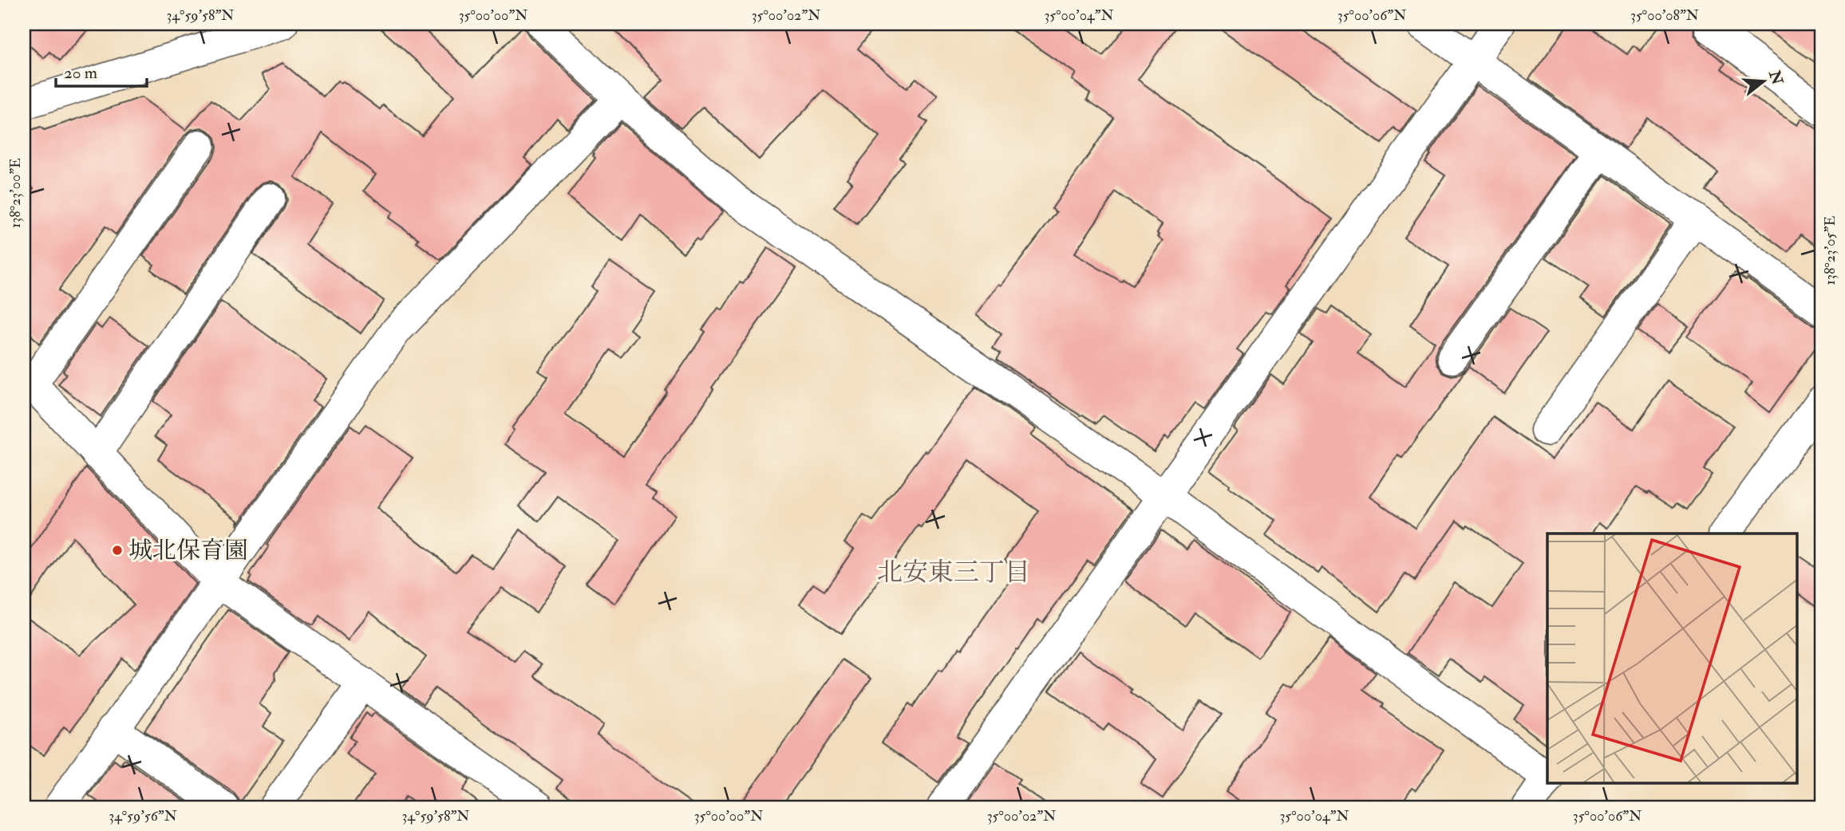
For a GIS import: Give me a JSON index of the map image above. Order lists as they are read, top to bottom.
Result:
{
  "districts": ["北安東三丁目"],
  "places": ["城北保育園"],
  "scale_bar": "20 m",
  "north": "right",
  "coordinates": [
    "34°59'58\"N",
    "35°00'00\"N",
    "35°00'02\"N",
    "35°00'04\"N",
    "35°00'06\"N",
    "35°00'08\"N",
    "138°23'00\"E",
    "138°23'05\"E",
    "34°59'56\"N"
  ]
}
